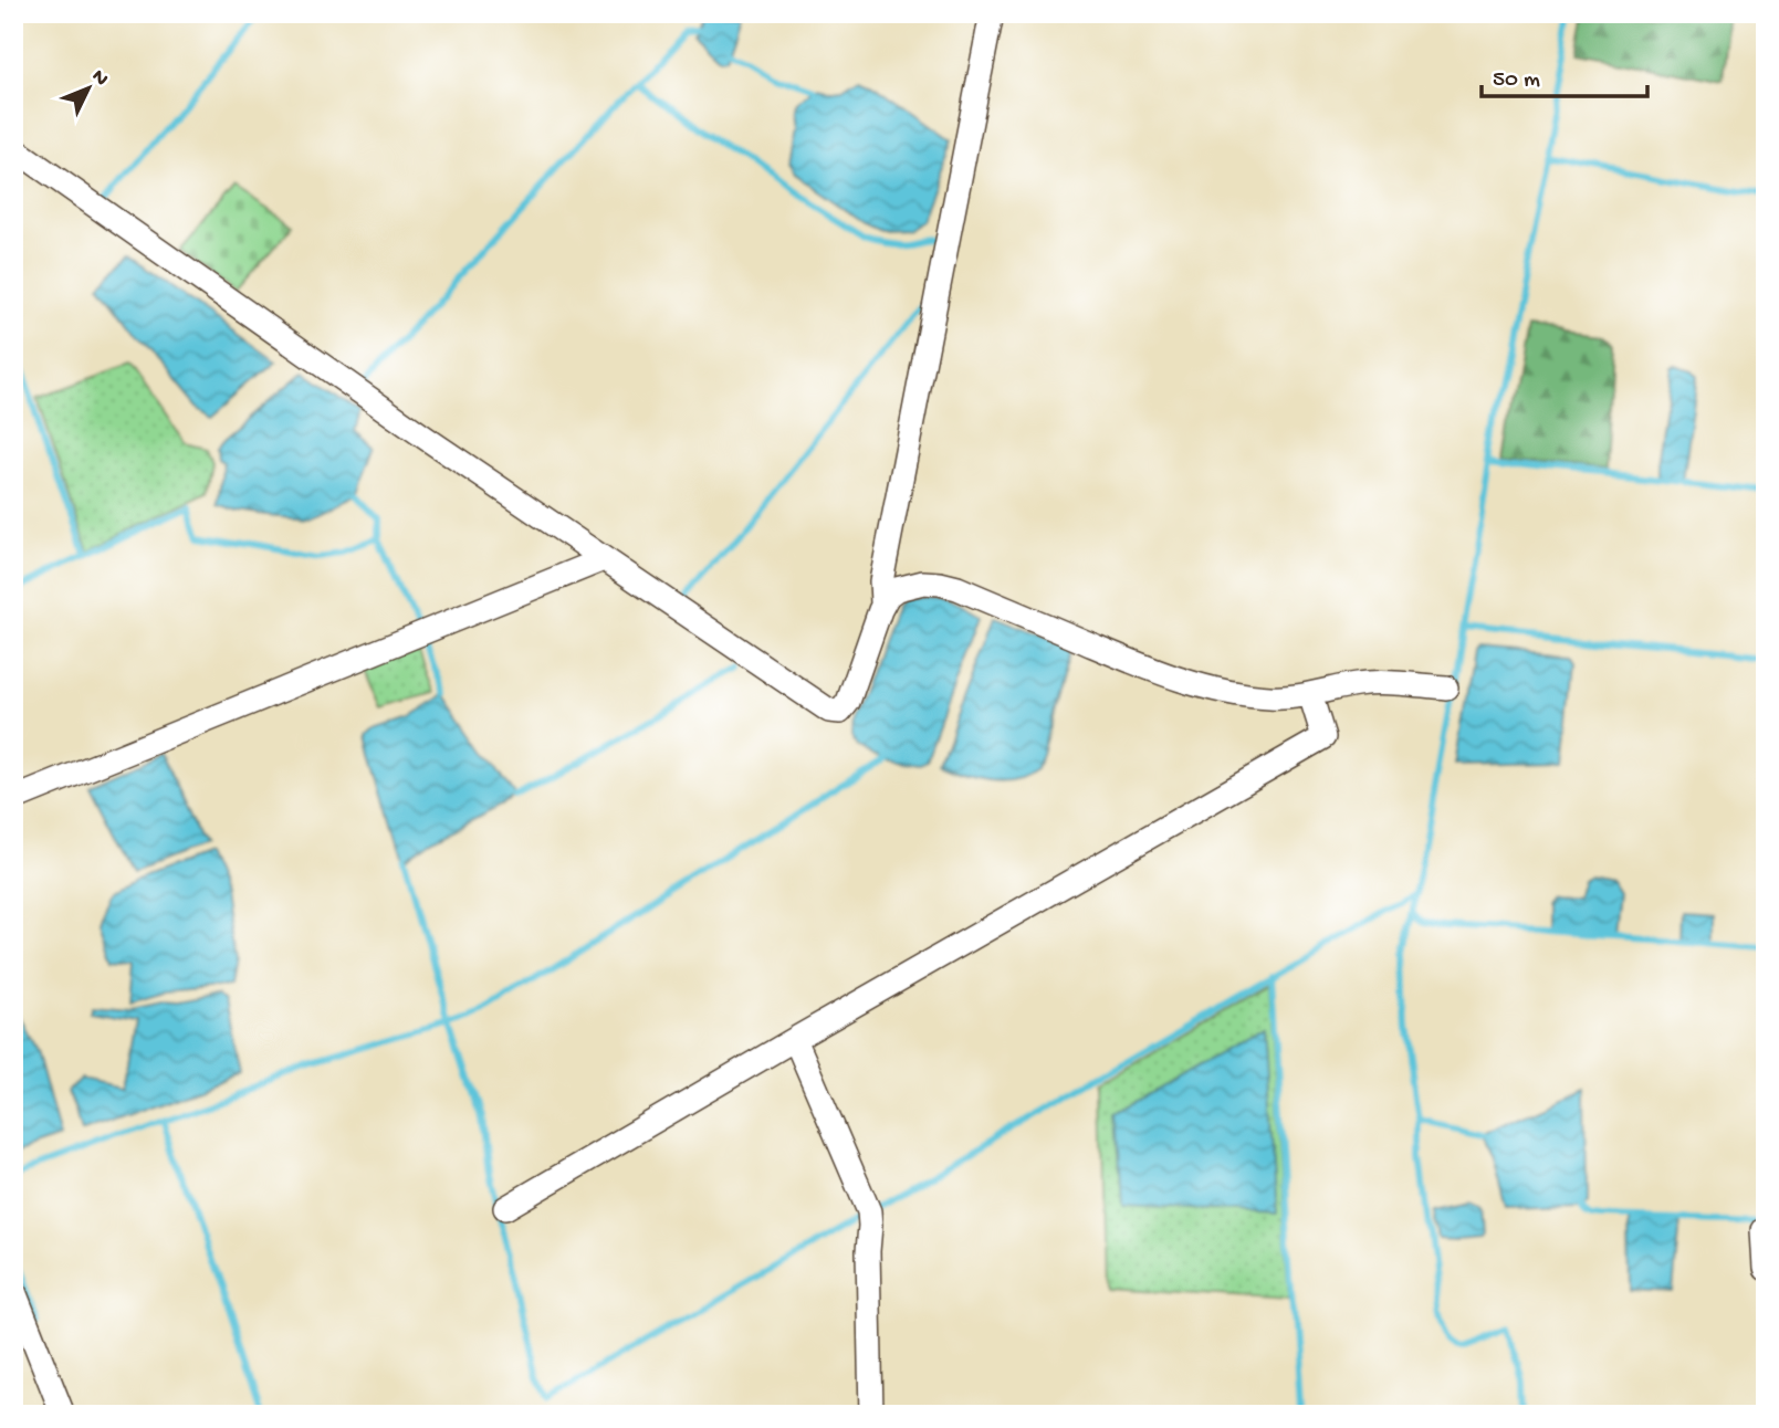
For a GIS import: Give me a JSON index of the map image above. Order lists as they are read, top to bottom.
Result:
{
  "scale_bar": "50 m",
  "north": "top right"
}
